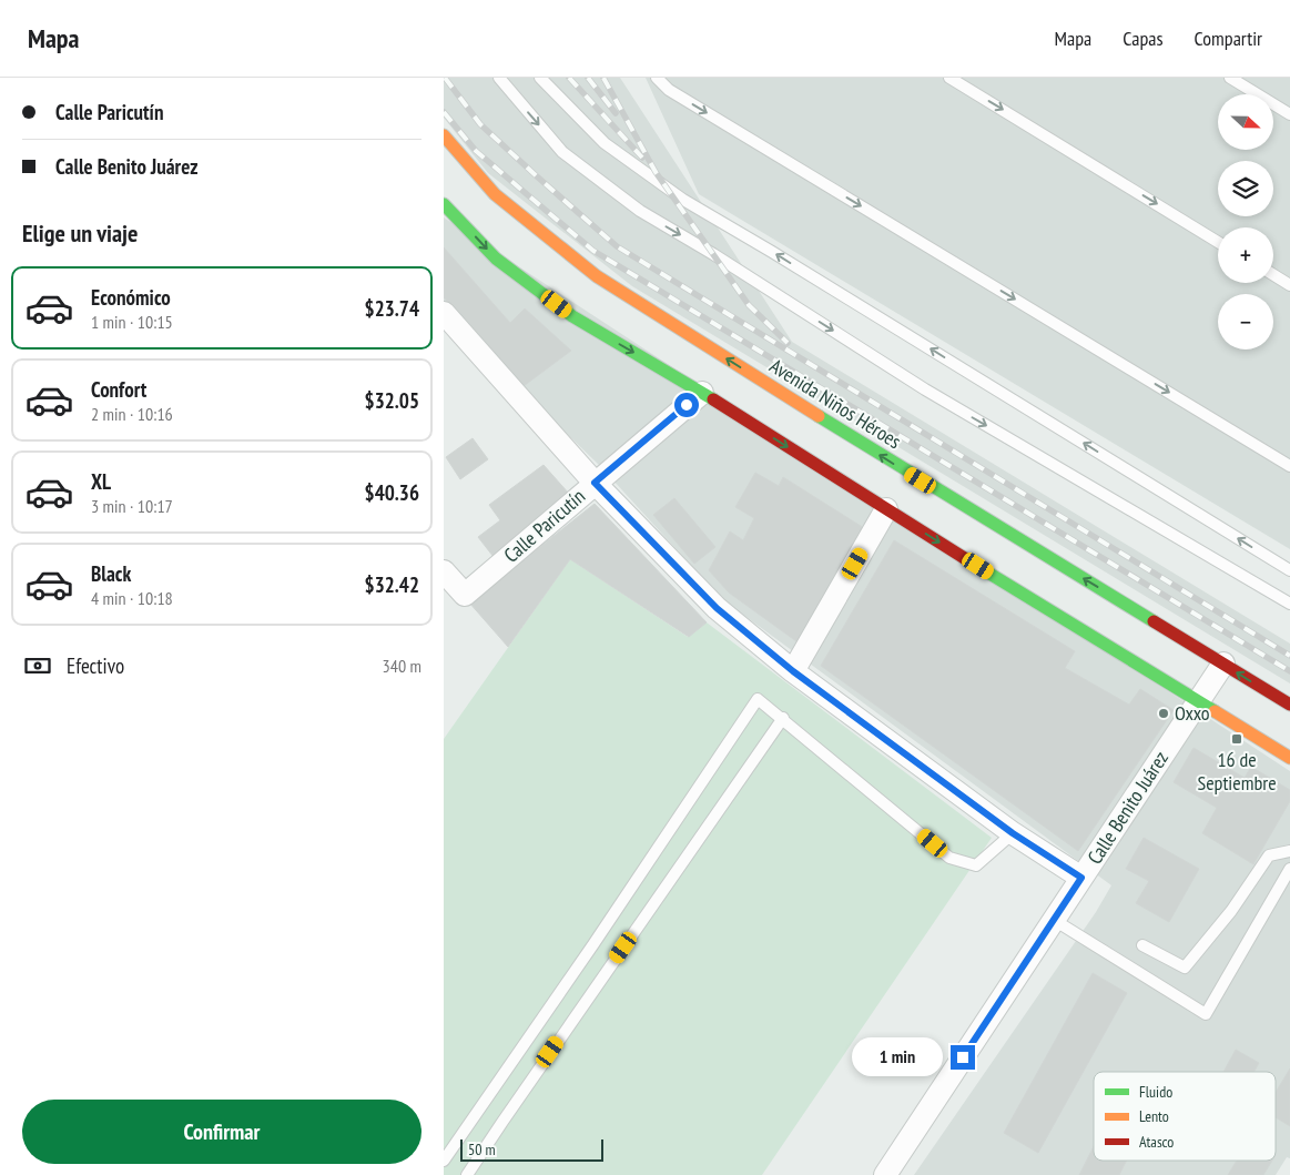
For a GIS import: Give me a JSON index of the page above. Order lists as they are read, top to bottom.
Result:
{
  "streets": {
    "main road": ["Avenida Niños Héroes"],
    "street": ["Calle Paricutín", "Calle Benito Juárez"]
  },
  "crossings": [
    ["Avenida Niños Héroes", "Calle Benito Juárez"]
  ],
  "places": {
    "other": ["Oxxo"],
    "transit": ["16 de Septiembre"]
  },
  "legend": ["Fluido", "Lento", "Atasco"],
  "scale_bar": "50 m",
  "north": "right",
  "page": {
    "header": "Mapa",
    "nav": ["Mapa", "Capas", "Compartir"],
    "banner": ["Calle Paricutín", "Calle Benito Juárez"],
    "map_buttons": ["+", "−"],
    "heading": "Elige un viaje",
    "list": [
      {
        "name": "Económico",
        "note": "1 min · 10:15",
        "value": "$23.74"
      },
      {
        "name": "Confort",
        "note": "2 min · 10:16",
        "value": "$32.05"
      },
      {
        "name": "XL",
        "note": "3 min · 10:17",
        "value": "$40.36"
      },
      {
        "name": "Black",
        "note": "4 min · 10:18",
        "value": "$32.42"
      }
    ],
    "pay": ["Efectivo", "340 m"],
    "bubble": "1 min",
    "buttons": "Confirmar",
    "scale": "50 m"
  }
}
